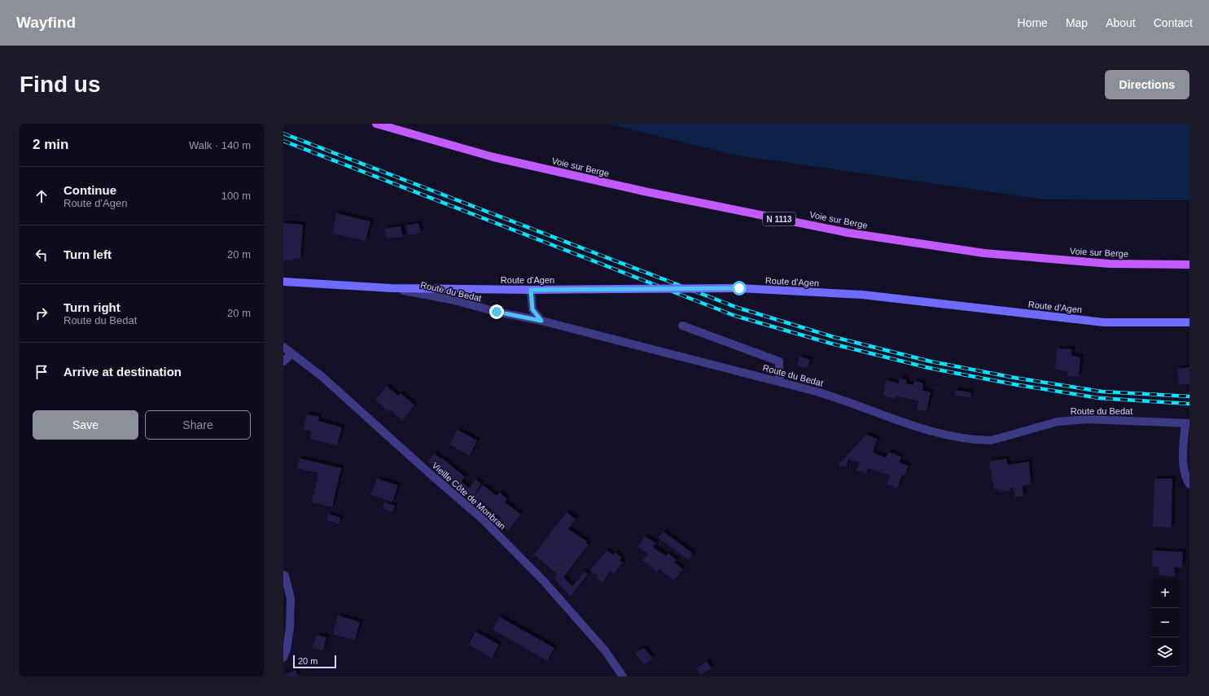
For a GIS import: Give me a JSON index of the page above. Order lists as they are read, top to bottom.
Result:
{
  "streets": {
    "main road": ["Voie sur Berge", "N 1113", "Route d'Agen"],
    "street": ["Route du Bedat", "Vieille Côte de Monbran"]
  },
  "crossings": [
    ["Route d'Agen", "Route du Bedat"]
  ],
  "scale_bar": "20 m",
  "page": {
    "header": "Wayfind",
    "nav": [
      "Home",
      "Map",
      "About",
      "Contact"
    ],
    "buttons": [
      "Directions",
      ["Save", "Share"]
    ],
    "title": "Find us",
    "heading": ["2 min", "Walk · 140 m"],
    "list": [
      ["Continue", "Route d'Agen", "100 m"],
      ["Turn left", "20 m"],
      ["Turn right", "Route du Bedat", "20 m"],
      "Arrive at destination"
    ],
    "map_buttons": ["+", "−"],
    "scale": "20 m"
  }
}
